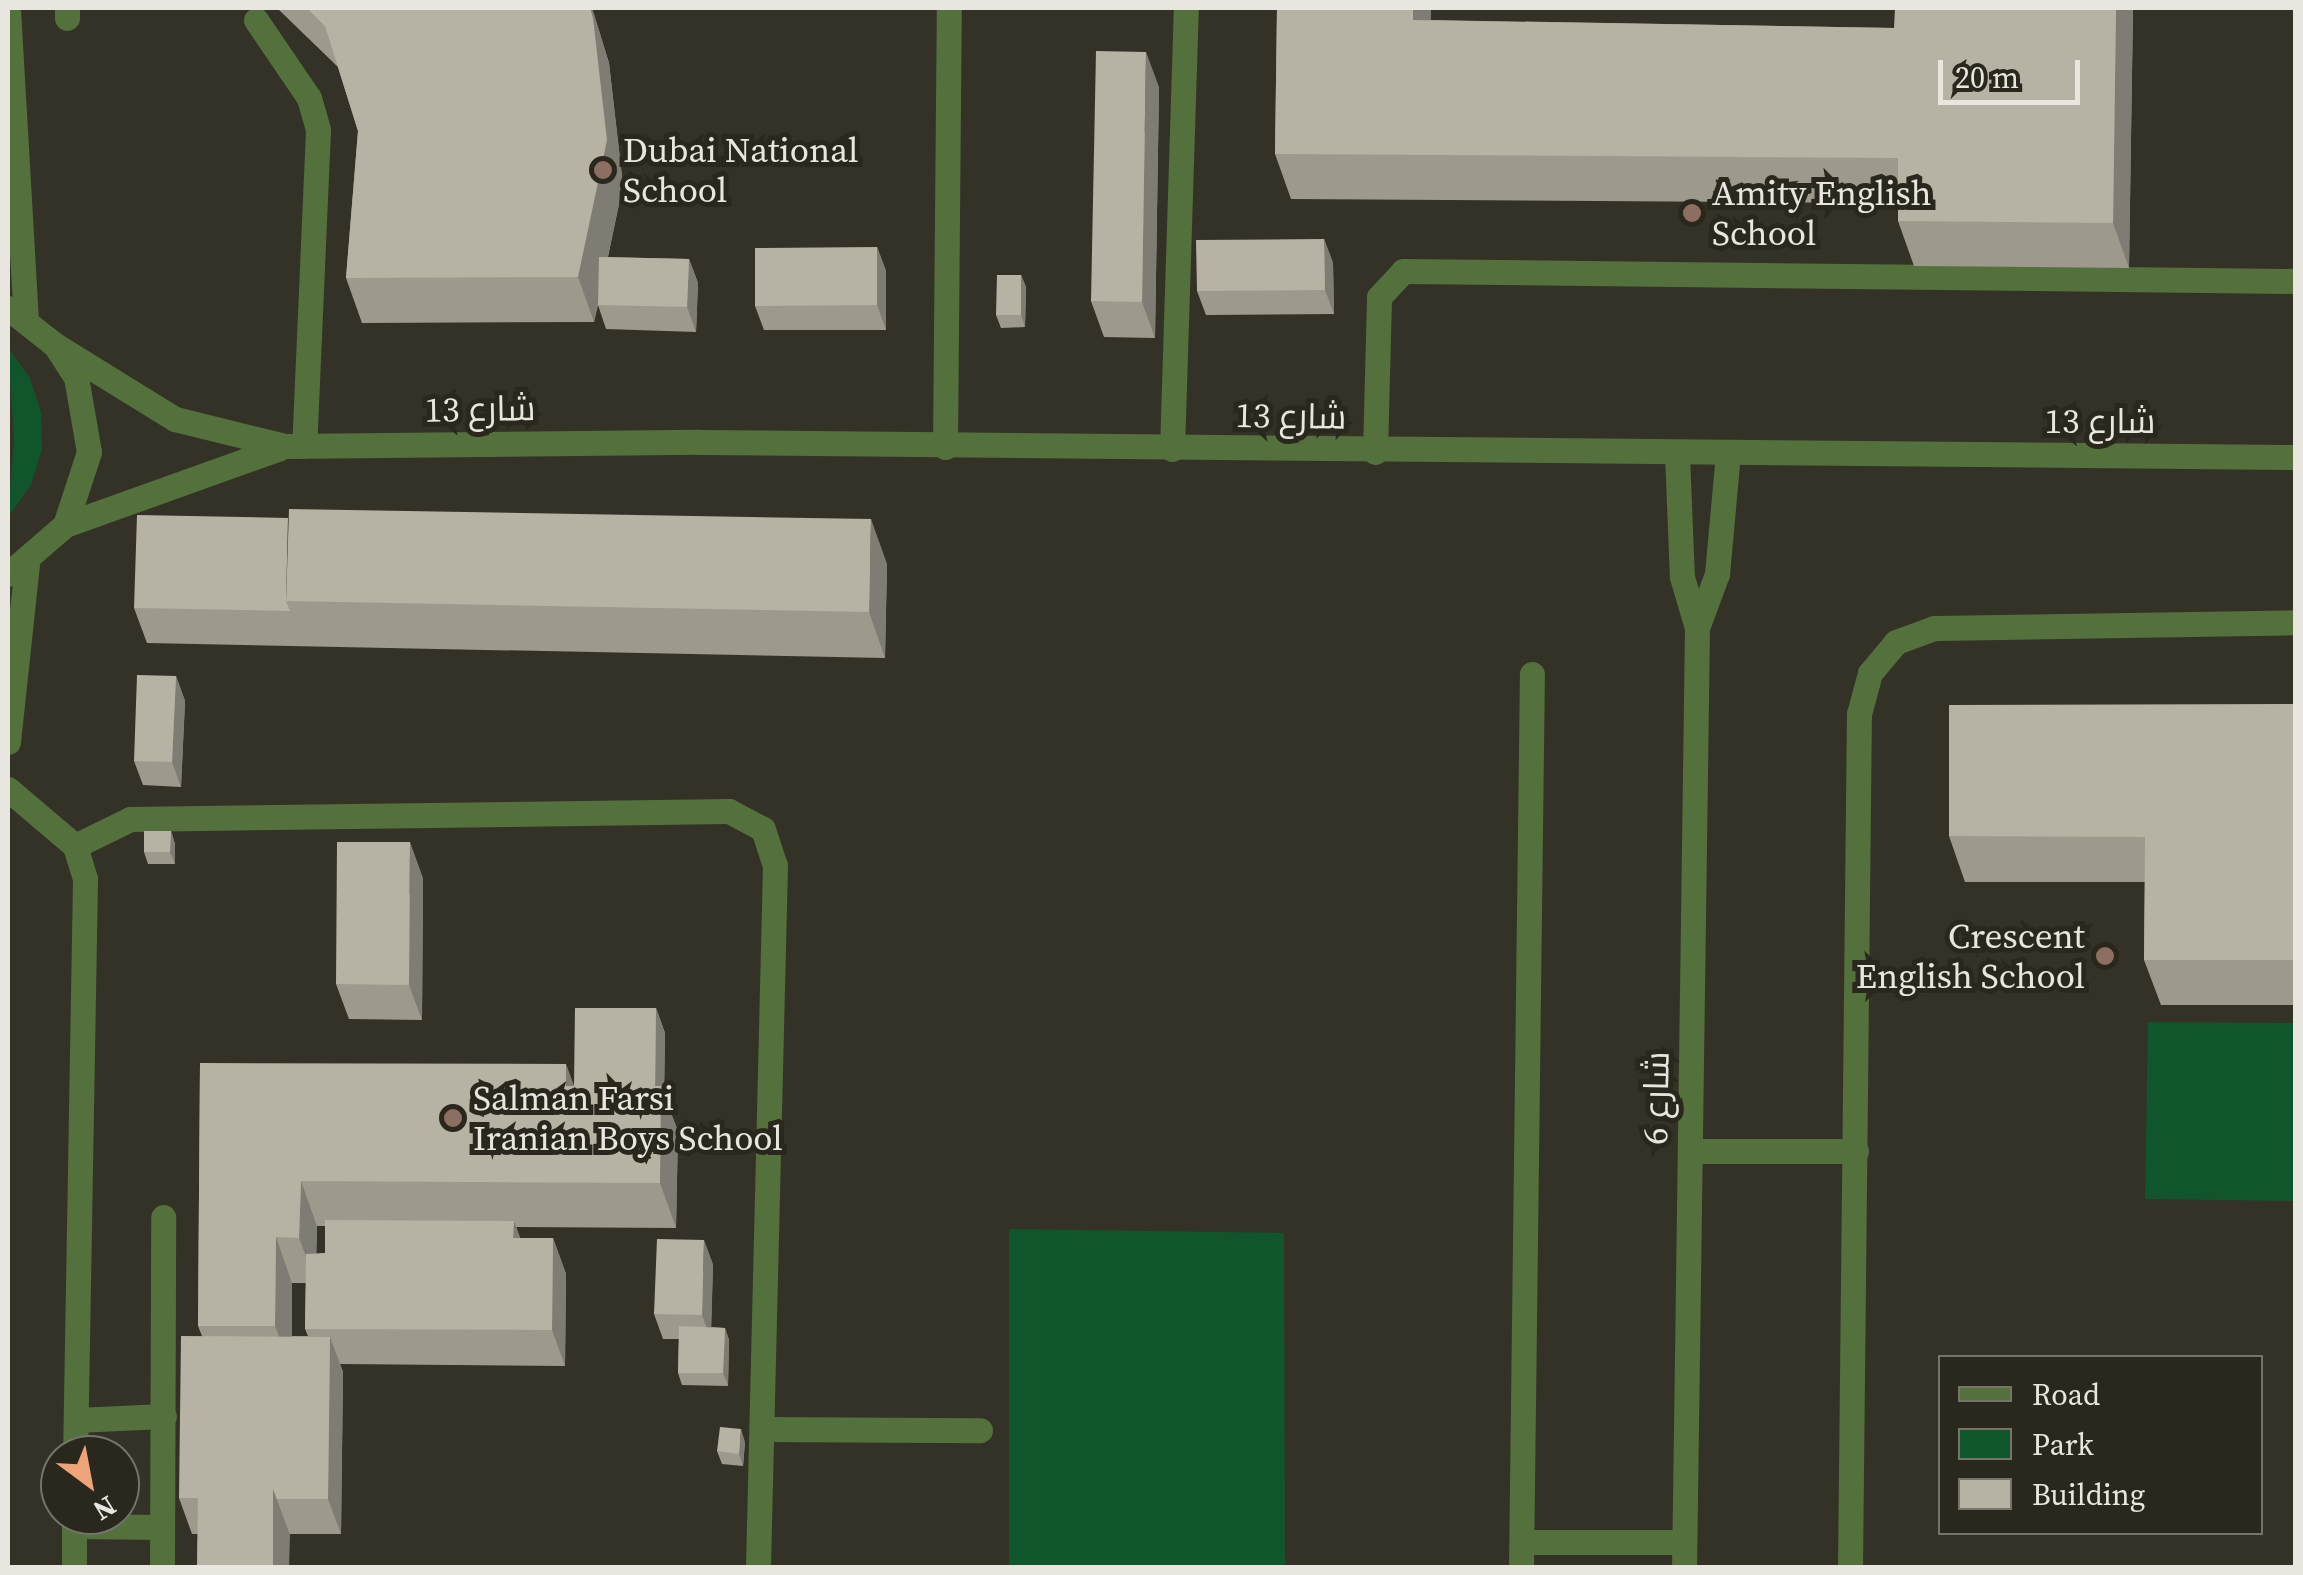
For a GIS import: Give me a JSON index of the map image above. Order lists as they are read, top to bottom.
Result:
{
  "streets": {
    "street": ["شارع 13", "شارع 6"]
  },
  "crossings": [
    ["شارع 13", "شارع 6"]
  ],
  "places": [
    "Dubai National School",
    "Amity English School",
    "Crescent English School",
    "Salman Farsi Iranian Boys School"
  ],
  "legend": ["Road", "Park", "Building"],
  "scale_bar": "20 m",
  "north": "bottom right"
}
